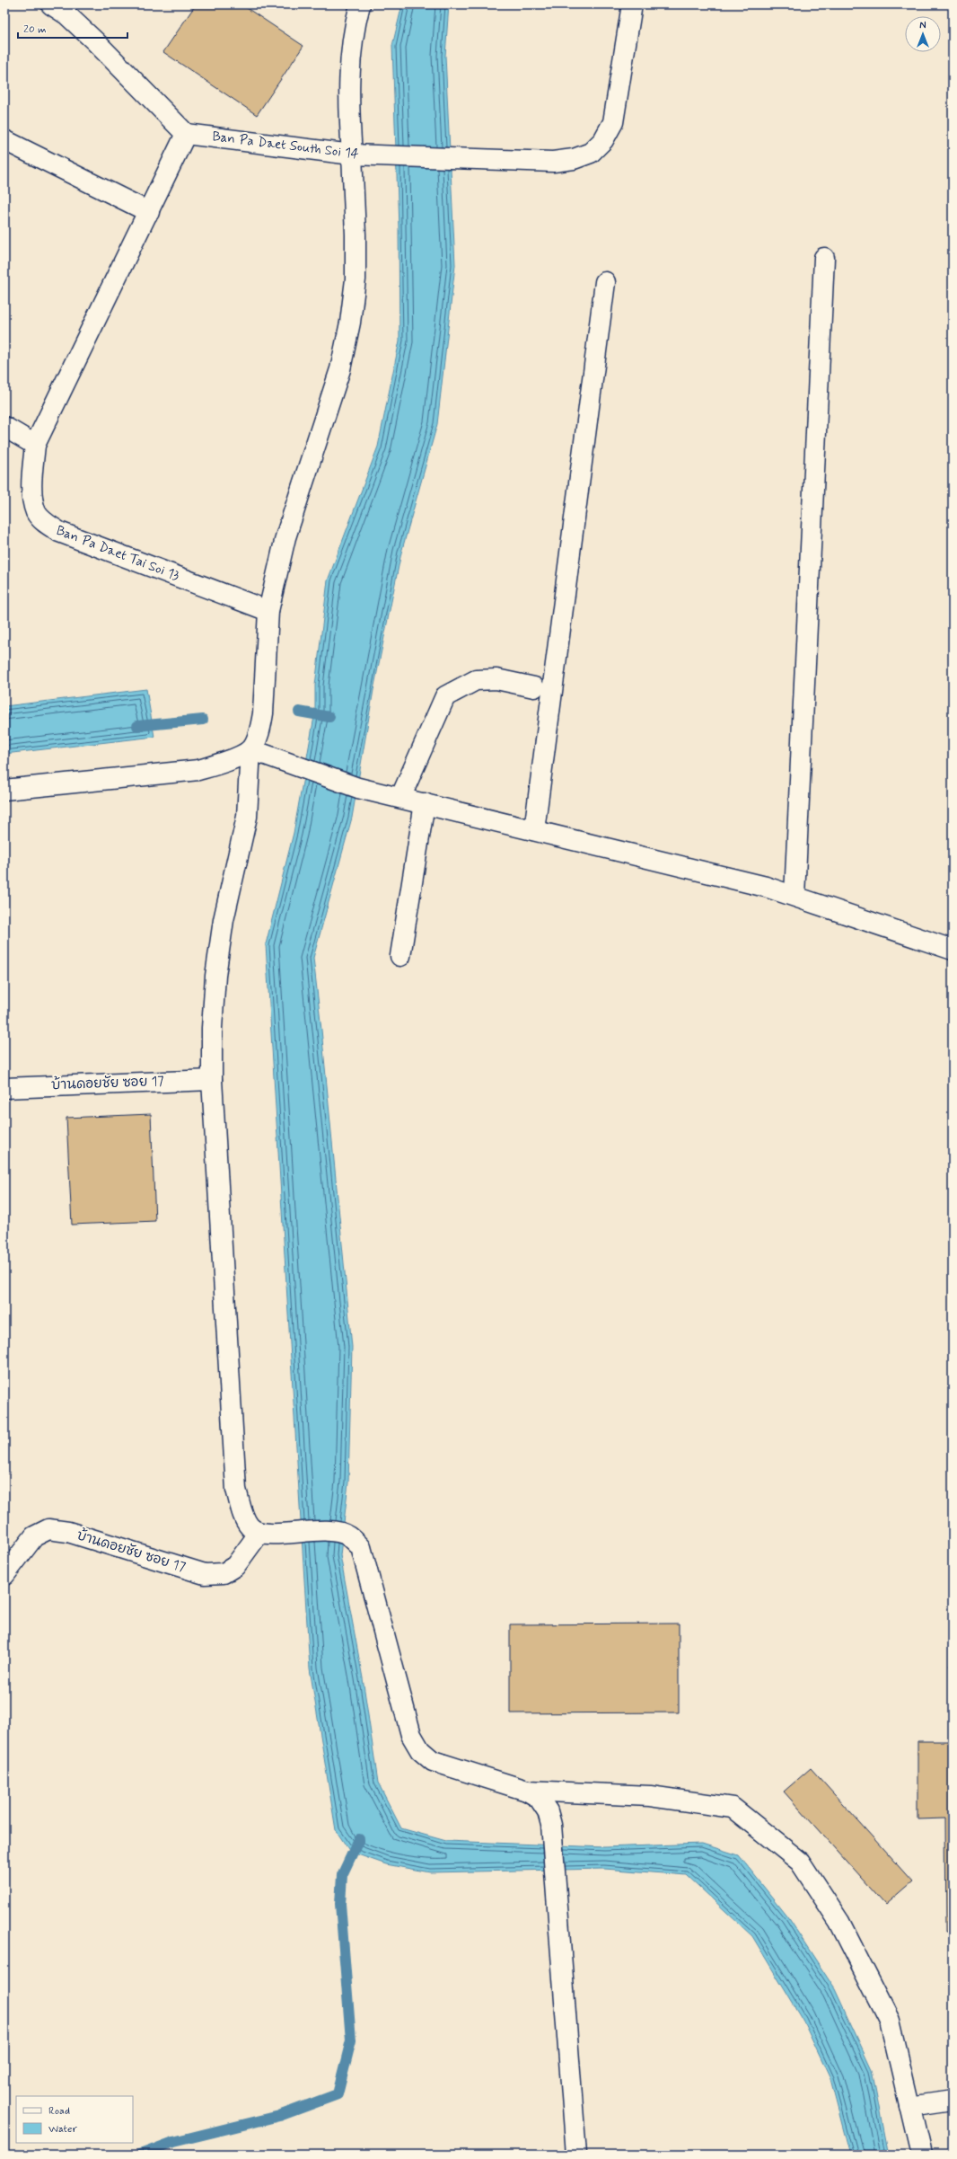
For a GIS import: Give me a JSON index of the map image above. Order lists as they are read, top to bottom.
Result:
{
  "streets": {
    "street": ["Ban Pa Daet South Soi 14", "Ban Pa Daet Tai Soi 13", "บ้านดอยชัย ซอย 17"]
  },
  "legend": ["Road", "Water"],
  "scale_bar": "20 m",
  "north": "top"
}
